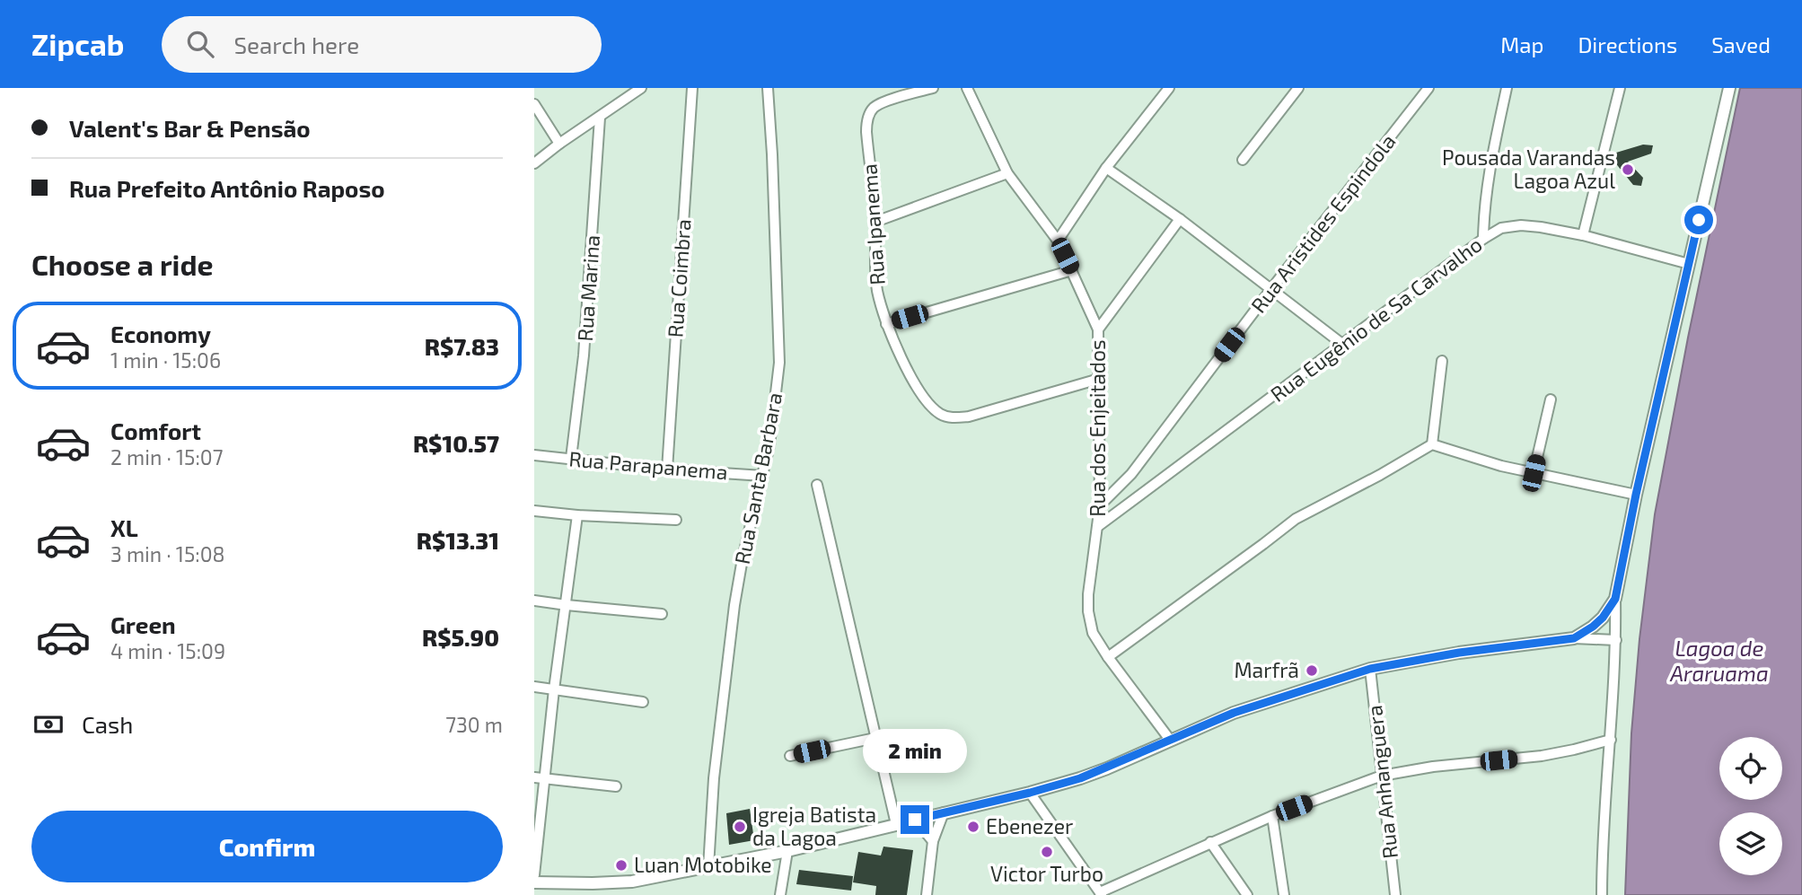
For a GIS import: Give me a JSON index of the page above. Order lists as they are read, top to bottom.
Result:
{
  "streets": {
    "street": [
      "Rua Aristides Espindola",
      "Rua Ipanema",
      "Rua Coimbra",
      "Rua Marina",
      "Rua Eugênio de Sa Carvalho",
      "Rua dos Enjeitados",
      "Rua Parapanema",
      "Rua Santa Barbara",
      "Rua Anhanguera"
    ]
  },
  "crossings": [
    ["Rua Aristides Espindola", "Rua dos Enjeitados"],
    ["Rua Ipanema", "Rua dos Enjeitados"],
    ["Rua Coimbra", "Rua Parapanema"],
    ["Rua Marina", "Rua Parapanema"],
    ["Rua Eugênio de Sa Carvalho", "Rua dos Enjeitados"],
    ["Rua Parapanema", "Rua Santa Barbara"]
  ],
  "water": ["Lagoa de Araruama"],
  "places": [
    "Pousada Varandas Lagoa Azul",
    "Marfrã",
    "Igreja Batista da Lagoa",
    "Ebenezer",
    "Victor Turbo",
    "Luan Motobike"
  ],
  "page": {
    "header": "Zipcab",
    "search": "Search here",
    "nav": ["Map", "Directions", "Saved"],
    "banner": ["Valent's Bar & Pensão", "Rua Prefeito Antônio Raposo"],
    "heading": "Choose a ride",
    "list": [
      {
        "name": "Economy",
        "note": "1 min · 15:06",
        "value": "R$7.83"
      },
      {
        "name": "Comfort",
        "note": "2 min · 15:07",
        "value": "R$10.57"
      },
      {
        "name": "XL",
        "note": "3 min · 15:08",
        "value": "R$13.31"
      },
      {
        "name": "Green",
        "note": "4 min · 15:09",
        "value": "R$5.90"
      }
    ],
    "pay": ["Cash", "730 m"],
    "bubble": "2 min",
    "buttons": "Confirm"
  }
}
